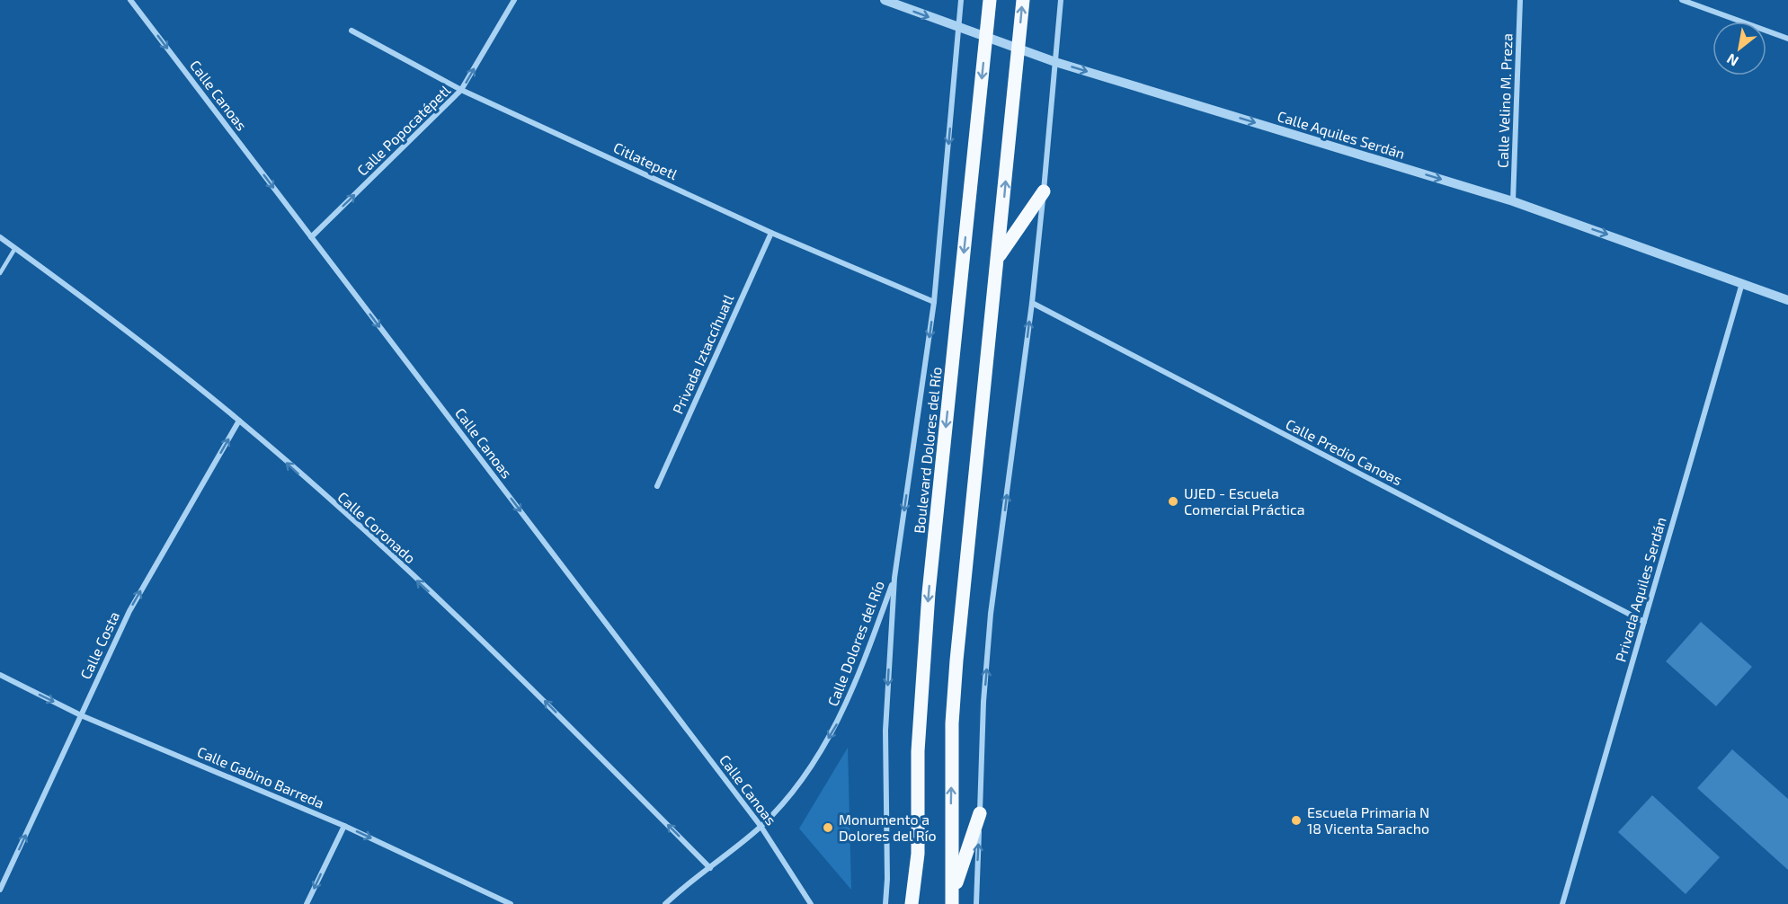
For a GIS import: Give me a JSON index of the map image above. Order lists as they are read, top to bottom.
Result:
{
  "streets": {
    "main road": ["Boulevard Dolores del Río"],
    "street": [
      "Calle Canoas",
      "Calle Velino M. Preza",
      "Calle Popocatépetl",
      "Calle Aquiles Serdán",
      "Citlatepetl",
      "Privada Iztaccíhuatl",
      "Calle Predio Canoas",
      "Calle Coronado",
      "Privada Aquiles Serdán",
      "Calle Dolores del Río",
      "Calle Costa",
      "Calle Gabino Barreda"
    ]
  },
  "crossings": [
    ["Calle Canoas", "Calle Popocatépetl"],
    ["Calle Canoas", "Calle Dolores del Río"],
    ["Calle Velino M. Preza", "Calle Aquiles Serdán"],
    ["Calle Popocatépetl", "Citlatepetl"],
    ["Calle Aquiles Serdán", "Boulevard Dolores del Río"],
    ["Calle Aquiles Serdán", "Privada Aquiles Serdán"],
    ["Citlatepetl", "Privada Iztaccíhuatl"],
    ["Calle Predio Canoas", "Privada Aquiles Serdán"],
    ["Calle Coronado", "Calle Dolores del Río"],
    ["Calle Coronado", "Calle Costa"],
    ["Calle Costa", "Calle Gabino Barreda"]
  ],
  "one_way": [
    "Calle Canoas",
    "Calle Popocatépetl",
    "Calle Aquiles Serdán",
    "Calle Coronado",
    "Calle Dolores del Río",
    "Calle Costa",
    "Calle Gabino Barreda"
  ],
  "places": ["UJED - Escuela Comercial Práctica", "Escuela Primaria N 18 Vicenta Saracho", "Monumento a Dolores del Río"],
  "north": "bottom left"
}
